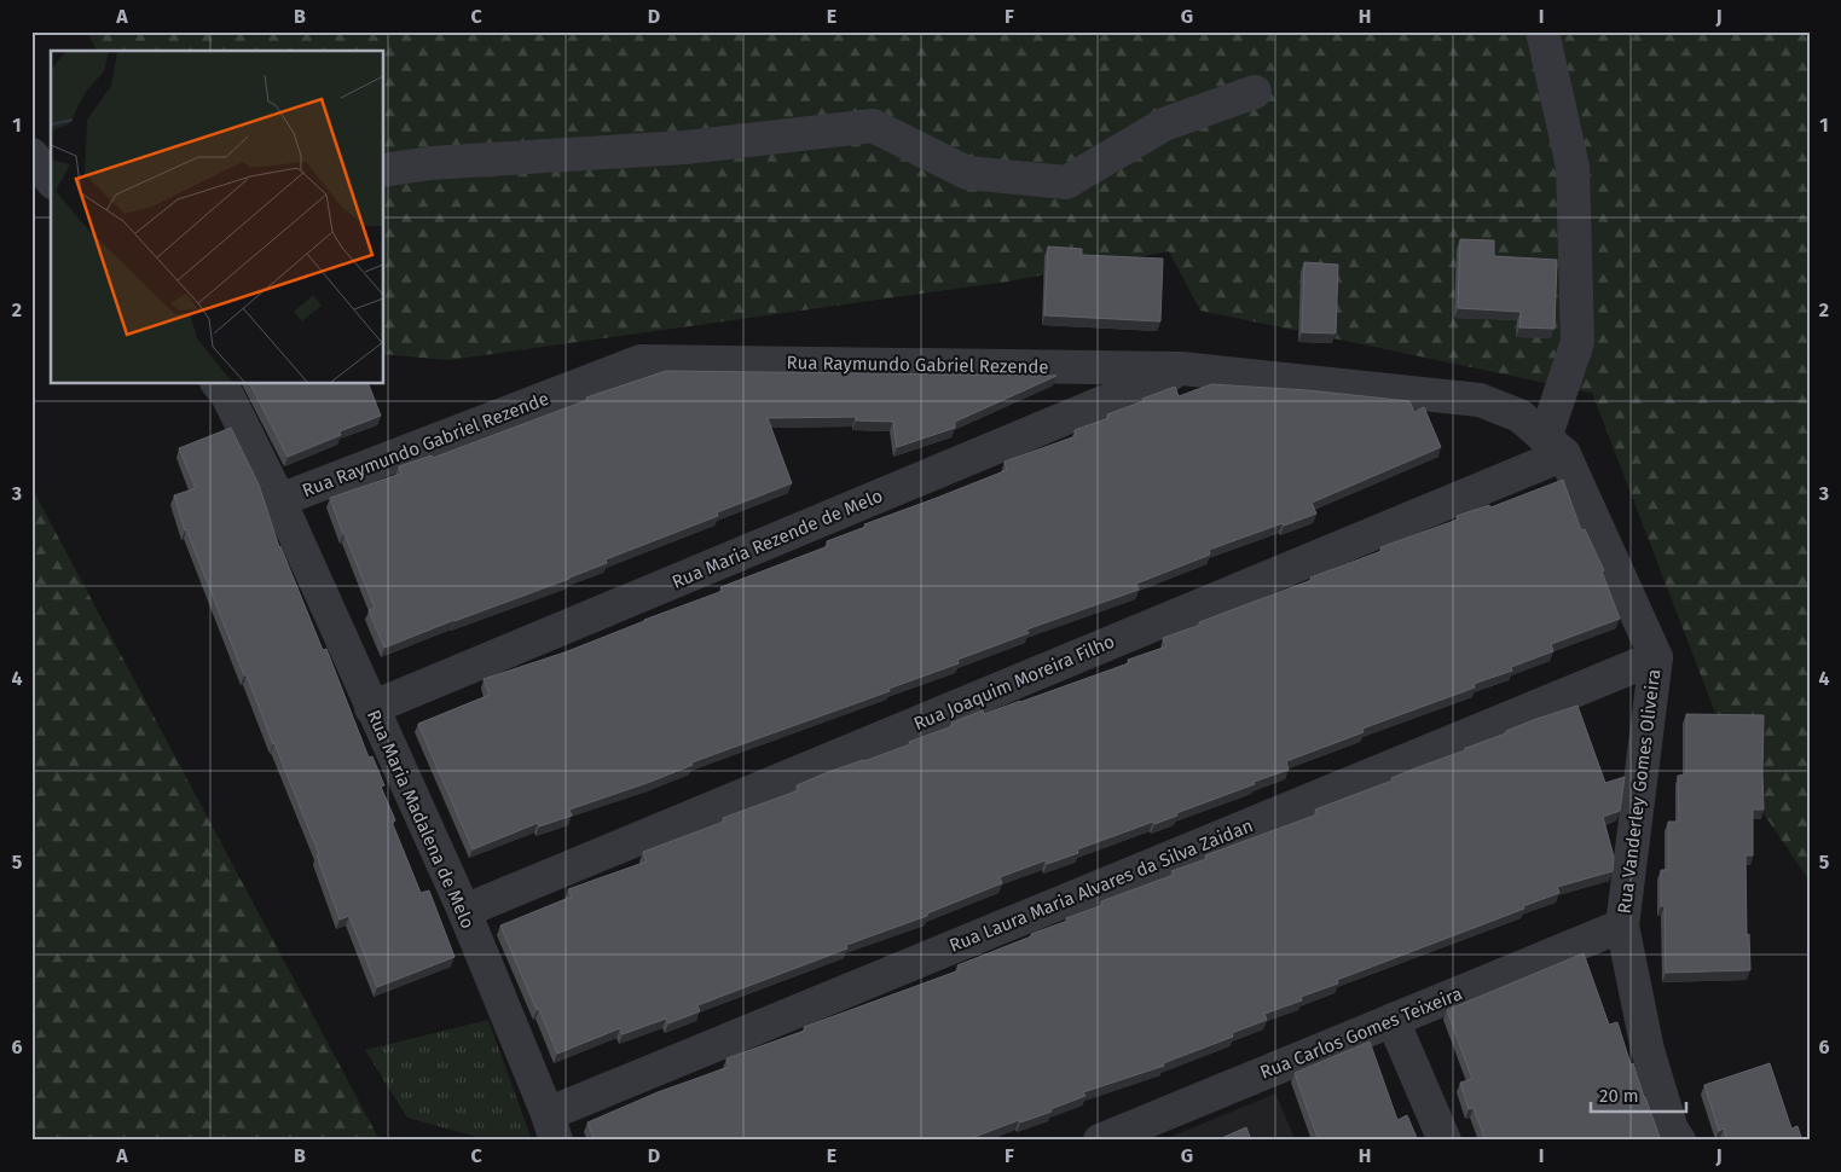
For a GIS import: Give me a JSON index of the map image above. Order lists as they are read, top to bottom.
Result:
{
  "streets": {
    "street": [
      "Rua Raymundo Gabriel Rezende",
      "Rua Maria Rezende de Melo",
      "Rua Joaquim Moreira Filho",
      "Rua Vanderley Gomes Oliveira",
      "Rua Maria Madalena de Melo",
      "Rua Laura Maria Alvares da Silva Zaidan",
      "Rua Carlos Gomes Teixeira"
    ]
  },
  "crossings": [
    ["Rua Raymundo Gabriel Rezende", "Rua Maria Rezende de Melo"],
    ["Rua Raymundo Gabriel Rezende", "Rua Joaquim Moreira Filho"],
    ["Rua Raymundo Gabriel Rezende", "Rua Vanderley Gomes Oliveira"],
    ["Rua Raymundo Gabriel Rezende", "Rua Maria Madalena de Melo"],
    ["Rua Maria Rezende de Melo", "Rua Maria Madalena de Melo"],
    ["Rua Joaquim Moreira Filho", "Rua Vanderley Gomes Oliveira"],
    ["Rua Joaquim Moreira Filho", "Rua Maria Madalena de Melo"],
    ["Rua Vanderley Gomes Oliveira", "Rua Laura Maria Alvares da Silva Zaidan"],
    ["Rua Vanderley Gomes Oliveira", "Rua Carlos Gomes Teixeira"],
    ["Rua Maria Madalena de Melo", "Rua Laura Maria Alvares da Silva Zaidan"]
  ],
  "scale_bar": "20 m",
  "grid": {
    "columns": [
      "A",
      "B",
      "C",
      "D",
      "E",
      "F",
      "G",
      "H",
      "I",
      "J"
    ],
    "rows": [
      "1",
      "2",
      "3",
      "4",
      "5",
      "6"
    ]
  }
}
